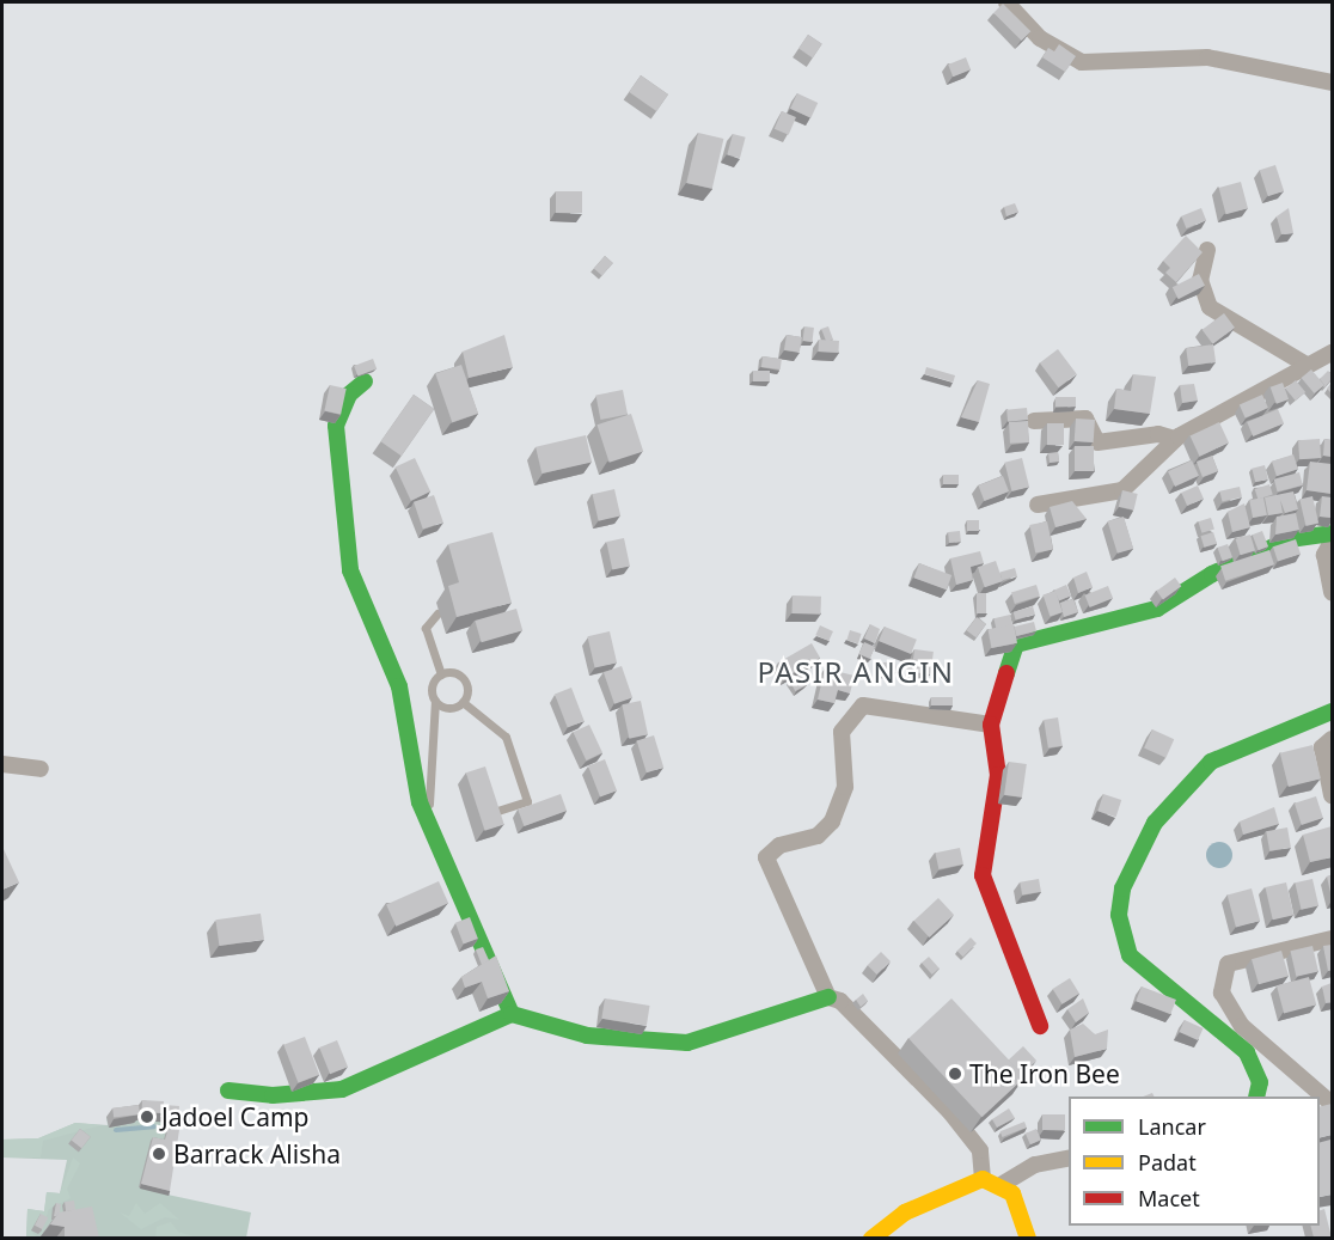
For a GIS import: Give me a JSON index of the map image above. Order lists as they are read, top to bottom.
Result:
{
  "districts": ["PASIR ANGIN"],
  "places": ["The Iron Bee", "Jadoel Camp", "Barrack Alisha"],
  "legend": ["Lancar", "Padat", "Macet"]
}
